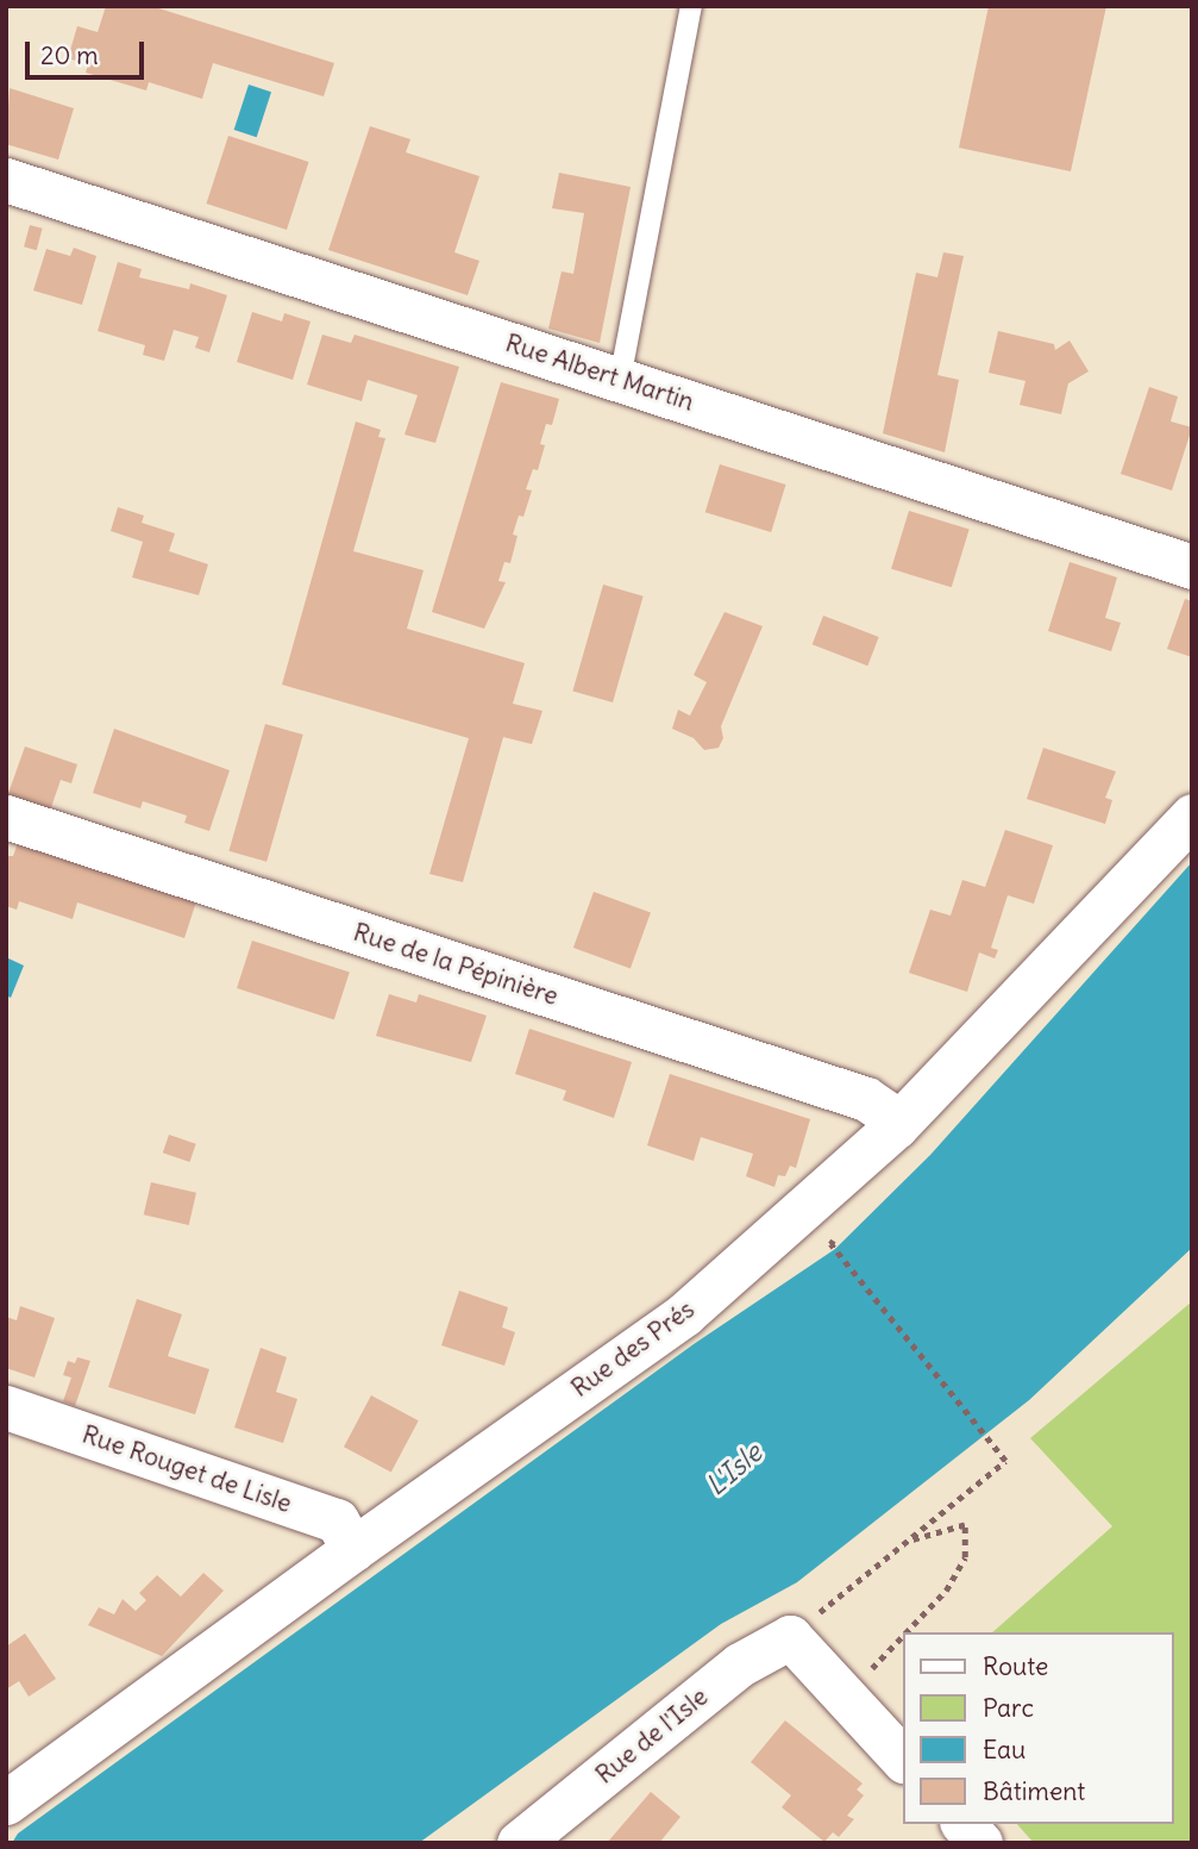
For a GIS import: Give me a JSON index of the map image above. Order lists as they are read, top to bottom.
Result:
{
  "streets": {
    "street": [
      "Rue Albert Martin",
      "Rue de la Pépinière",
      "Rue des Prés",
      "Rue Rouget de Lisle",
      "Rue de l'Isle"
    ]
  },
  "crossings": [
    ["Rue de la Pépinière", "Rue des Prés"],
    ["Rue des Prés", "Rue Rouget de Lisle"]
  ],
  "water": ["L'Isle"],
  "legend": [
    "Route",
    "Parc",
    "Eau",
    "Bâtiment"
  ],
  "scale_bar": "20 m"
}
